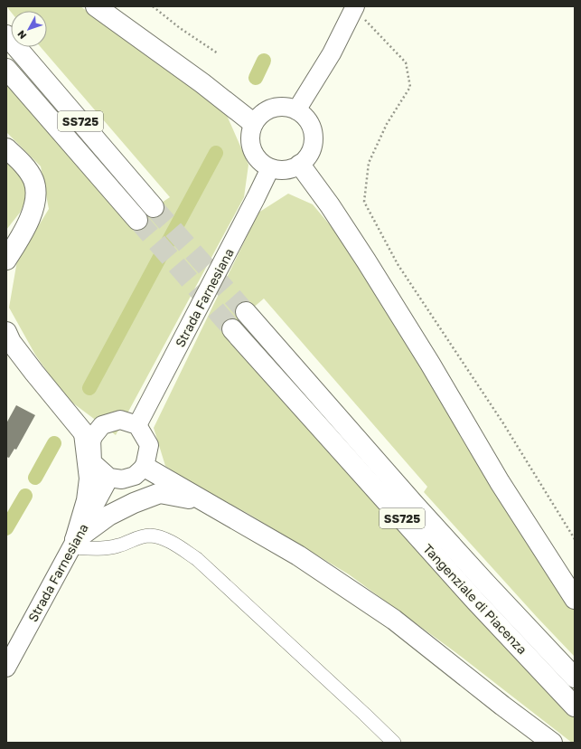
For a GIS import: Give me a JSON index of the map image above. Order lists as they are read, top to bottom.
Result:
{
  "streets": {
    "highway": ["SS725", "Tangenziale di Piacenza"],
    "main road": ["Strada Farnesiana"]
  },
  "north": "bottom left"
}
